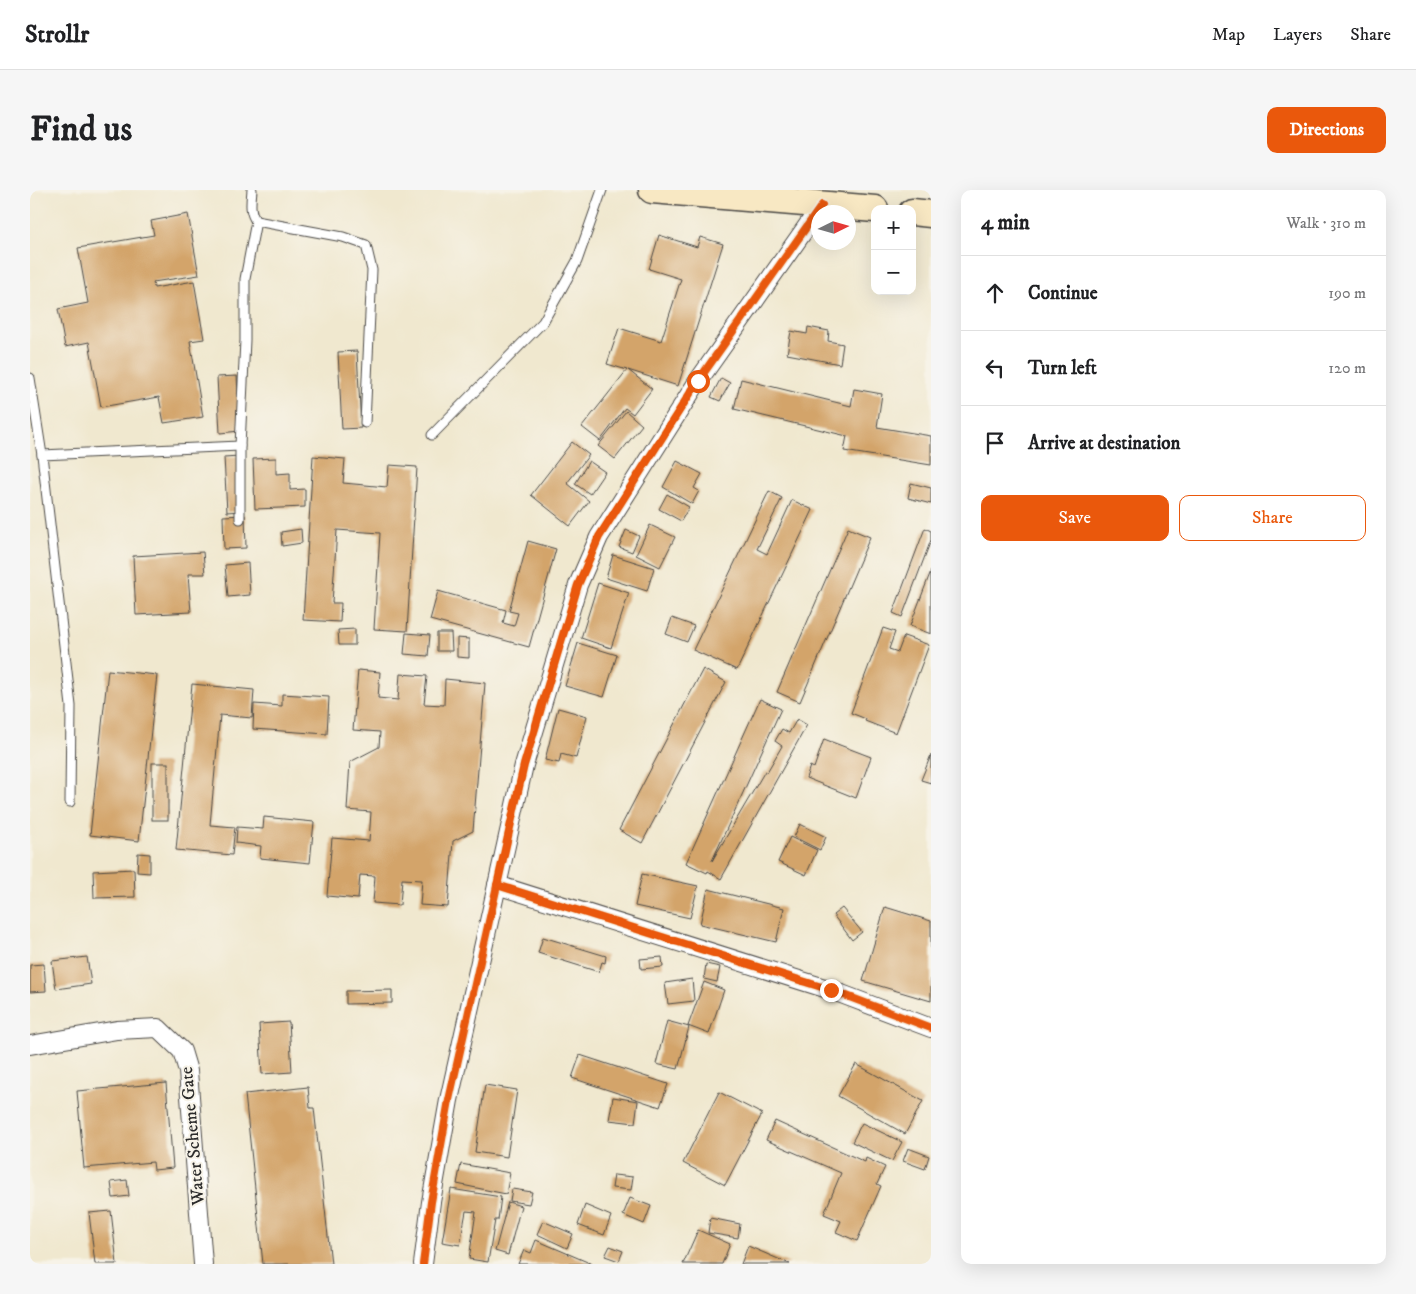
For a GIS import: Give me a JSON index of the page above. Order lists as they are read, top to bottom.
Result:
{
  "streets": {
    "street": ["Water Scheme Gate"]
  },
  "north": "right",
  "page": {
    "header": "Strollr",
    "nav": ["Map", "Layers", "Share"],
    "buttons": [
      "Directions",
      ["Save", "Share"]
    ],
    "title": "Find us",
    "heading": ["4 min", "Walk · 310 m"],
    "map_buttons": ["+", "−"],
    "list": [
      ["Continue", "190 m"],
      ["Turn left", "120 m"],
      "Arrive at destination"
    ]
  }
}
